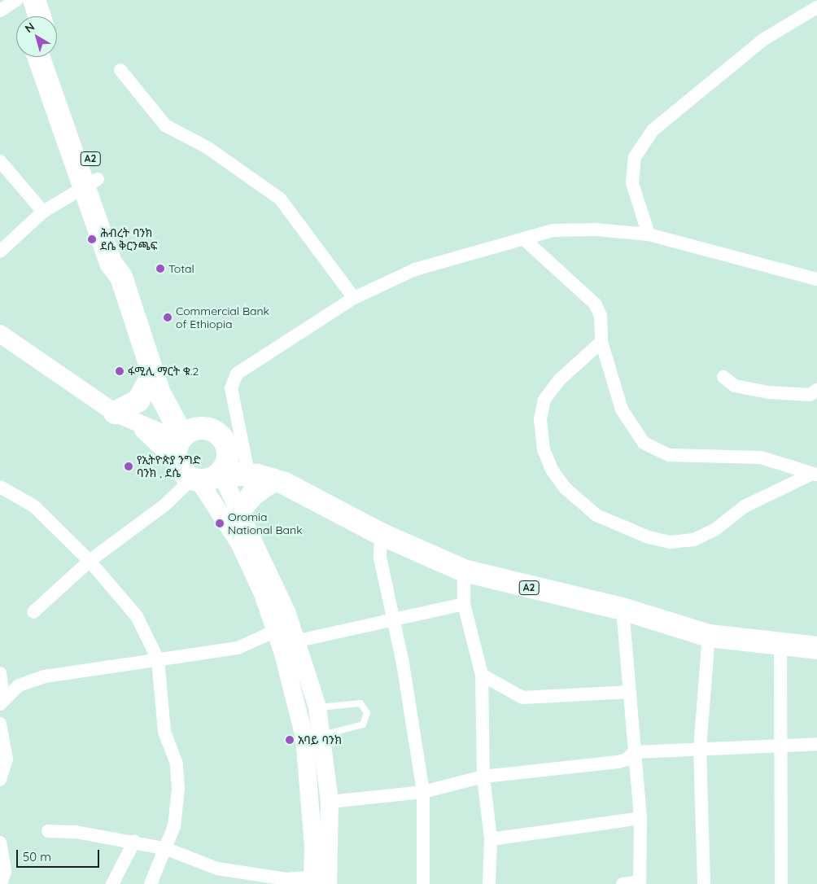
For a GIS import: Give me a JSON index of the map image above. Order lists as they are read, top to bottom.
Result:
{
  "streets": {
    "highway": ["A2"]
  },
  "places": [
    "ሕብረት ባንክ ደሴ ቅርንጫፍ",
    "Total",
    "Commercial Bank of Ethiopia",
    "ፋሚሊ ማርት ቁ.2",
    "የኢትዮጵያ ንግድ ባንክ , ደሴ",
    "Oromia National Bank",
    "አባይ ባንክ"
  ],
  "scale_bar": "50 m",
  "north": "top left"
}
